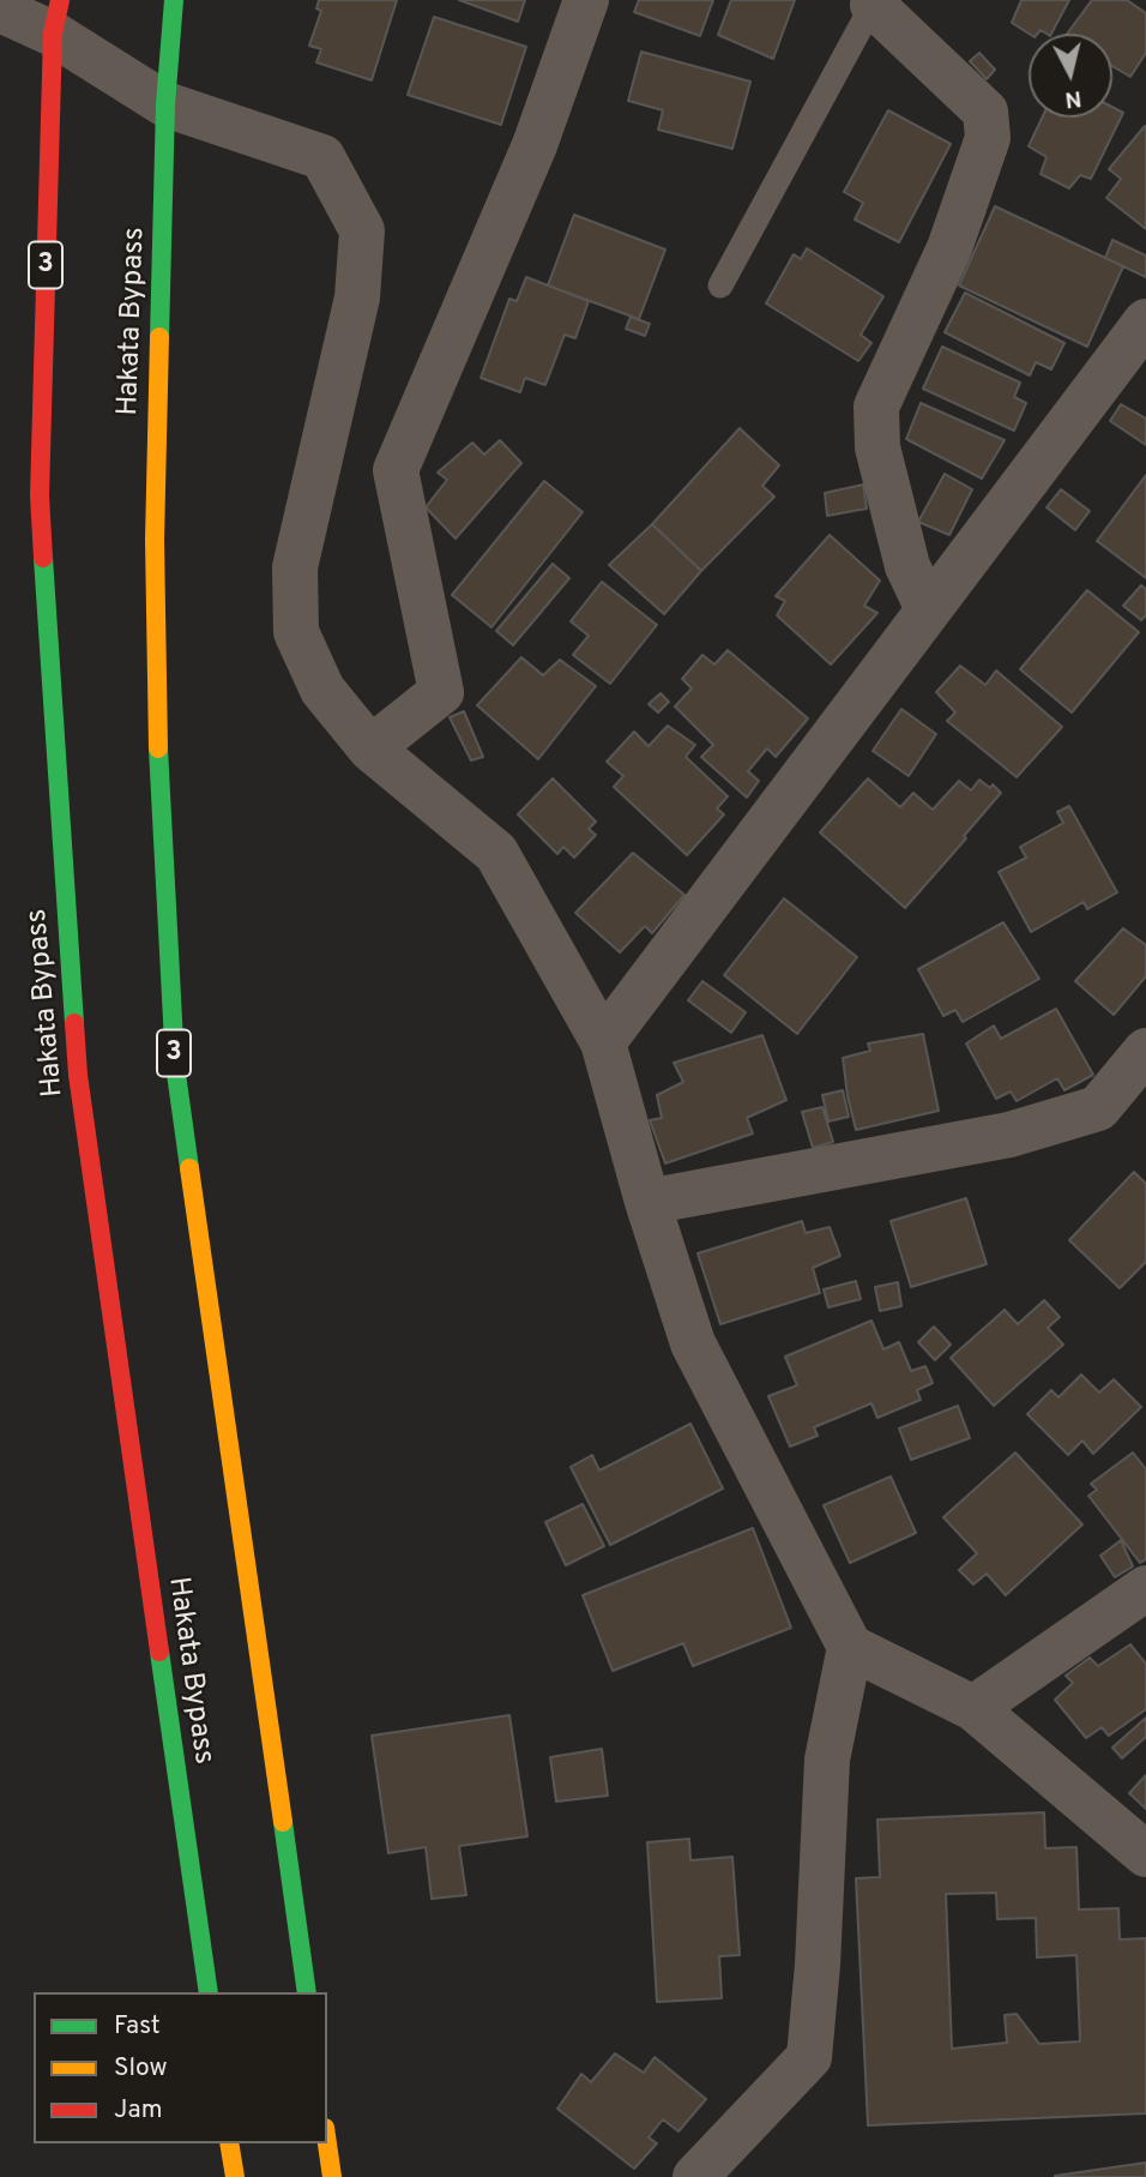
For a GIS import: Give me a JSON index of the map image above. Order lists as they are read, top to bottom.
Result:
{
  "streets": {
    "highway": ["3", "Hakata Bypass"]
  },
  "legend": ["Fast", "Slow", "Jam"],
  "north": "bottom"
}
